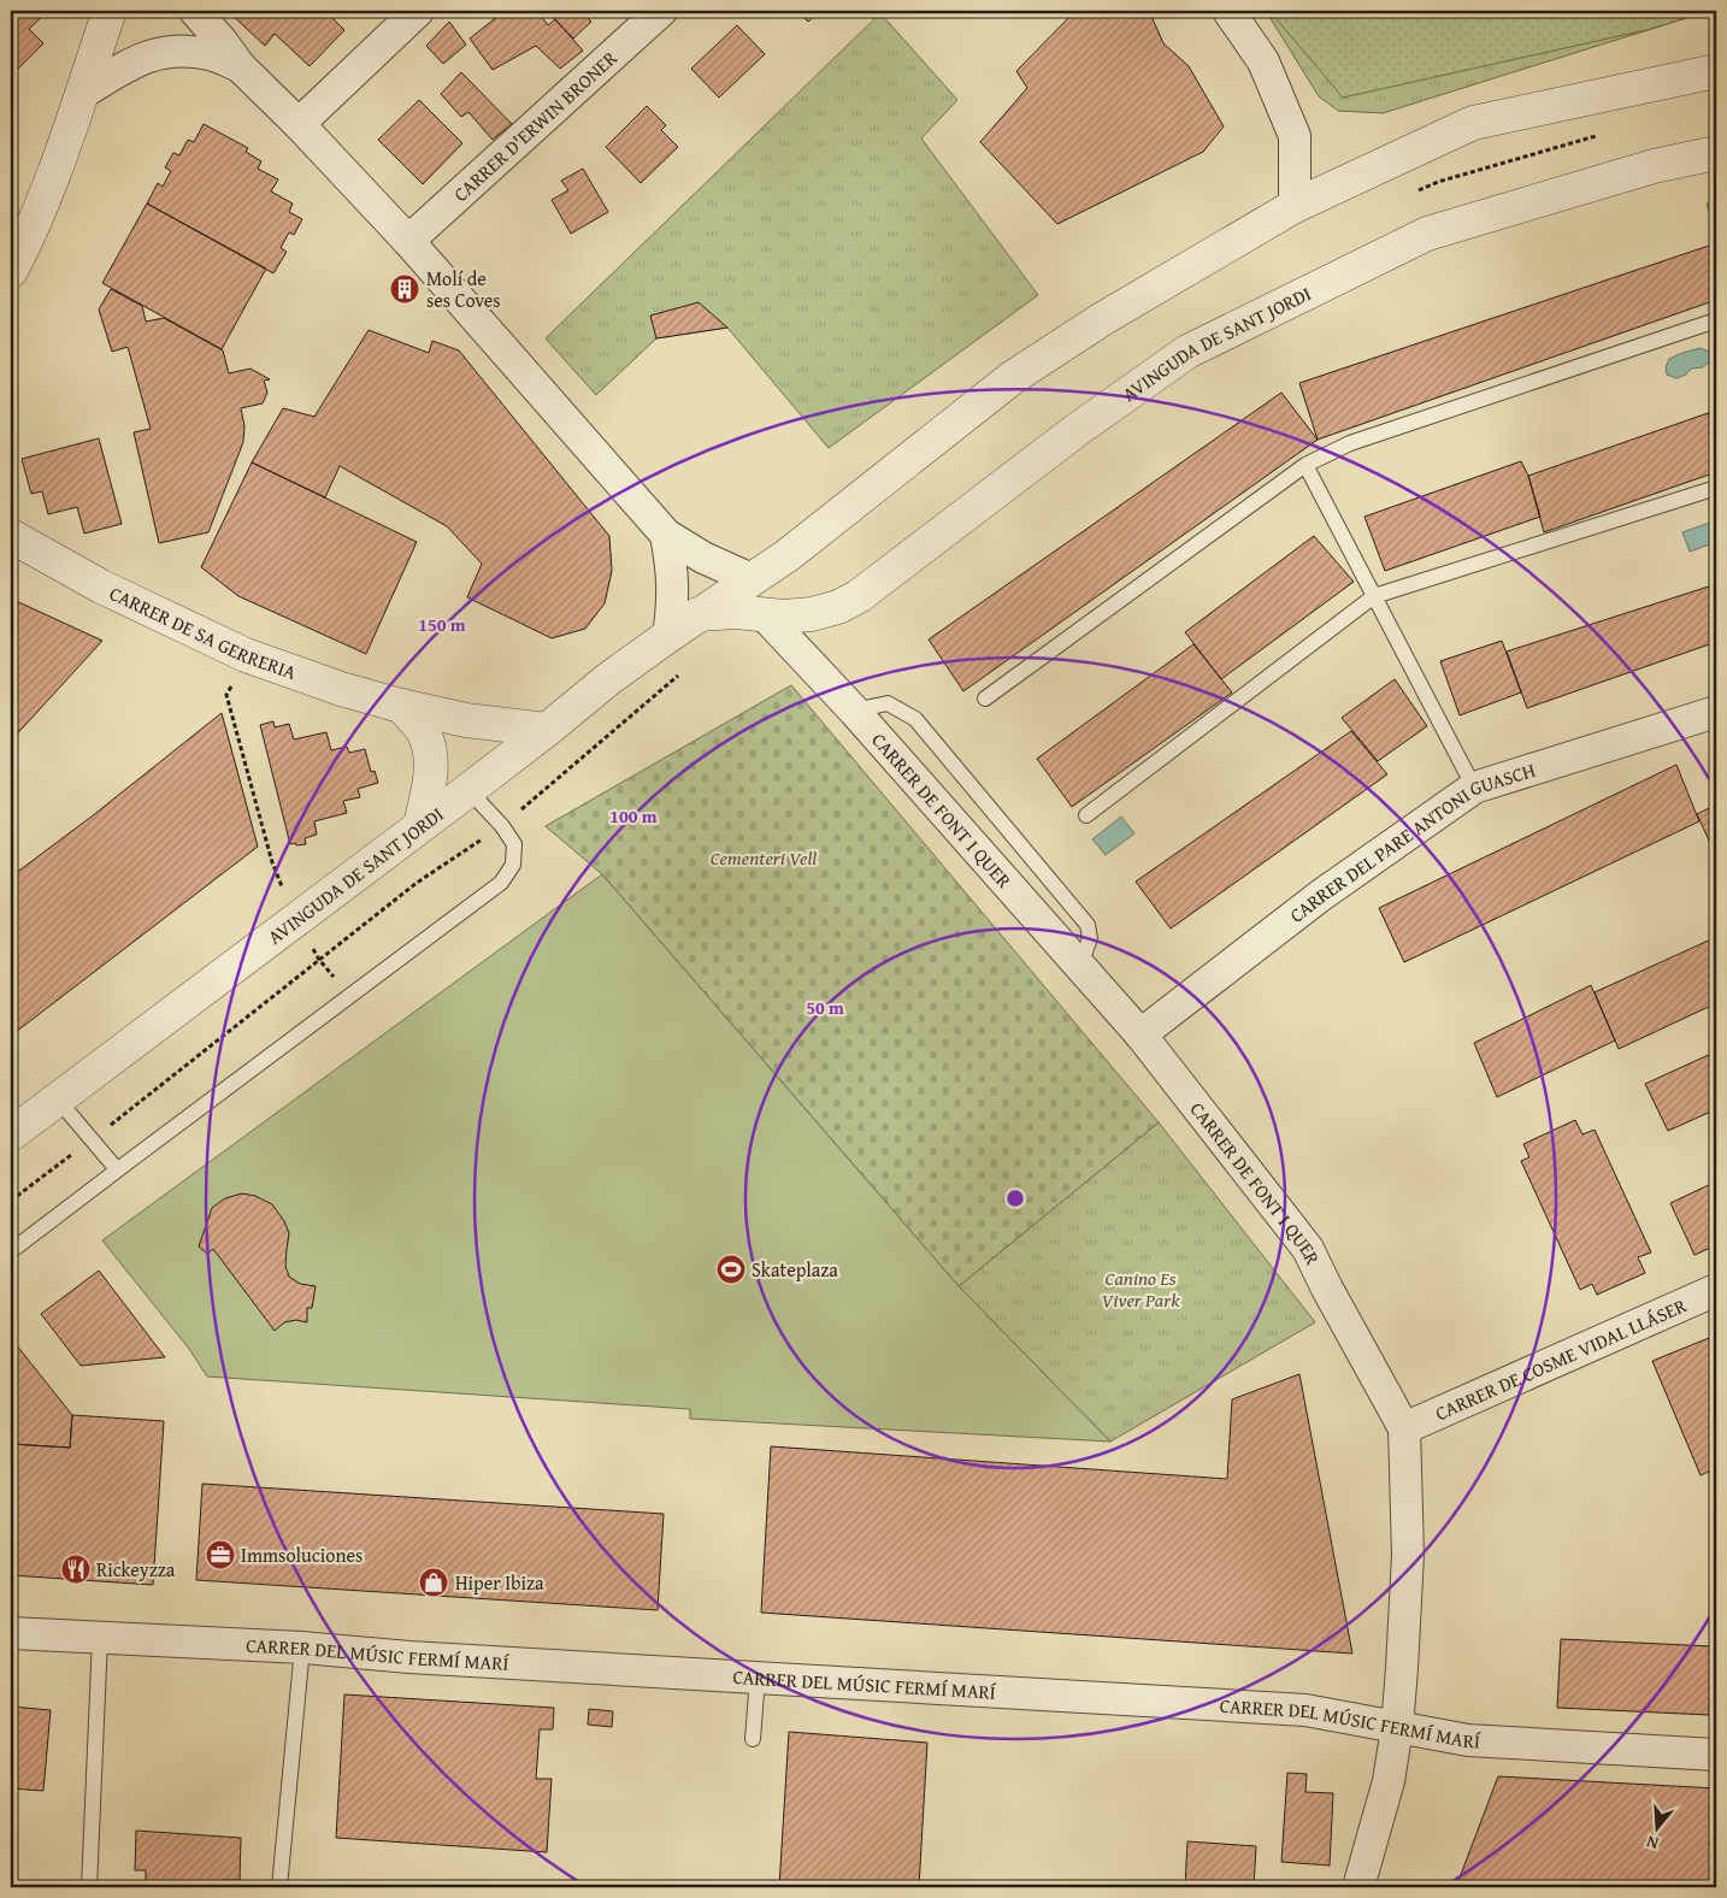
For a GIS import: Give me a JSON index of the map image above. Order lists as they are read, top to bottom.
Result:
{
  "streets": {
    "street": [
      "CARRER D'ERWIN BRONER",
      "AVINGUDA DE SANT JORDI",
      "CARRER DE SA GERRERIA",
      "CARRER DE FONT I QUER",
      "CARRER DEL PARE ANTONI GUASCH",
      "CARRER DE COSME VIDAL LLÁSER",
      "CARRER DEL MÚSIC FERMÍ MARÍ"
    ]
  },
  "crossings": [
    ["AVINGUDA DE SANT JORDI", "CARRER DE SA GERRERIA"],
    ["AVINGUDA DE SANT JORDI", "CARRER DE FONT I QUER"],
    ["CARRER DE FONT I QUER", "CARRER DEL PARE ANTONI GUASCH"],
    ["CARRER DE FONT I QUER", "CARRER DE COSME VIDAL LLÁSER"],
    ["CARRER DE FONT I QUER", "CARRER DEL MÚSIC FERMÍ MARÍ"]
  ],
  "parks": ["Cementeri Vell", "Canino Es Viver Park"],
  "places": {
    "building": ["Molí de ses Coves"],
    "sports": ["Skateplaza"],
    "office": ["Immsoluciones"],
    "restaurant": ["Rickeyzza"],
    "shop": ["Hiper Ibiza"]
  },
  "north": "bottom",
  "rings": ["150 m", "100 m", "50 m"]
}
